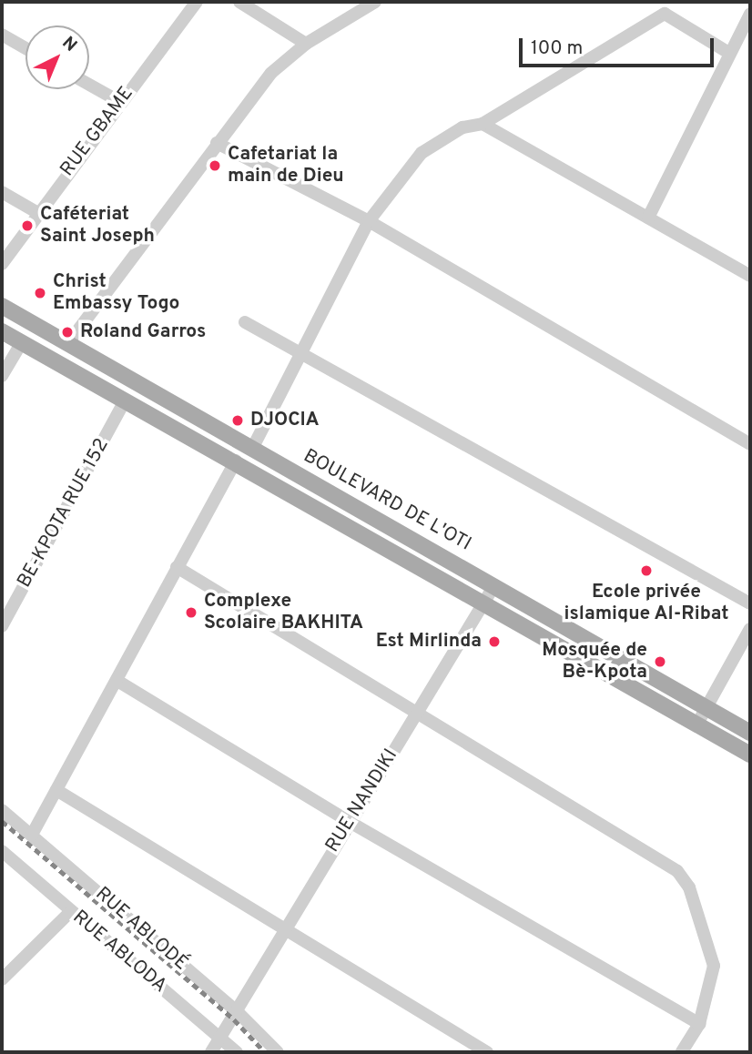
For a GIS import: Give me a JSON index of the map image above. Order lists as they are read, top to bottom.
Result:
{
  "streets": {
    "main road": ["BOULEVARD DE L'OTI"],
    "street": [
      "RUE GBAME",
      "BE-KPOTA RUE 152",
      "RUE NANDIKI",
      "RUE ABLODÉ",
      "RUE ABLODA"
    ]
  },
  "crossings": [
    ["BOULEVARD DE L'OTI", "BE-KPOTA RUE 152"],
    ["BOULEVARD DE L'OTI", "RUE NANDIKI"],
    ["RUE NANDIKI", "RUE ABLODÉ"],
    ["RUE NANDIKI", "RUE ABLODA"]
  ],
  "places": [
    "Cafetariat la main de Dieu",
    "Caféteriat Saint Joseph",
    "Christ Embassy Togo",
    "Roland Garros",
    "DJOCIA",
    "Ecole privée islamique Al-Ribat",
    "Complexe Scolaire BAKHITA",
    "Est Mirlinda",
    "Mosquée de Bè-Kpota"
  ],
  "scale_bar": "100 m",
  "north": "top right"
}
